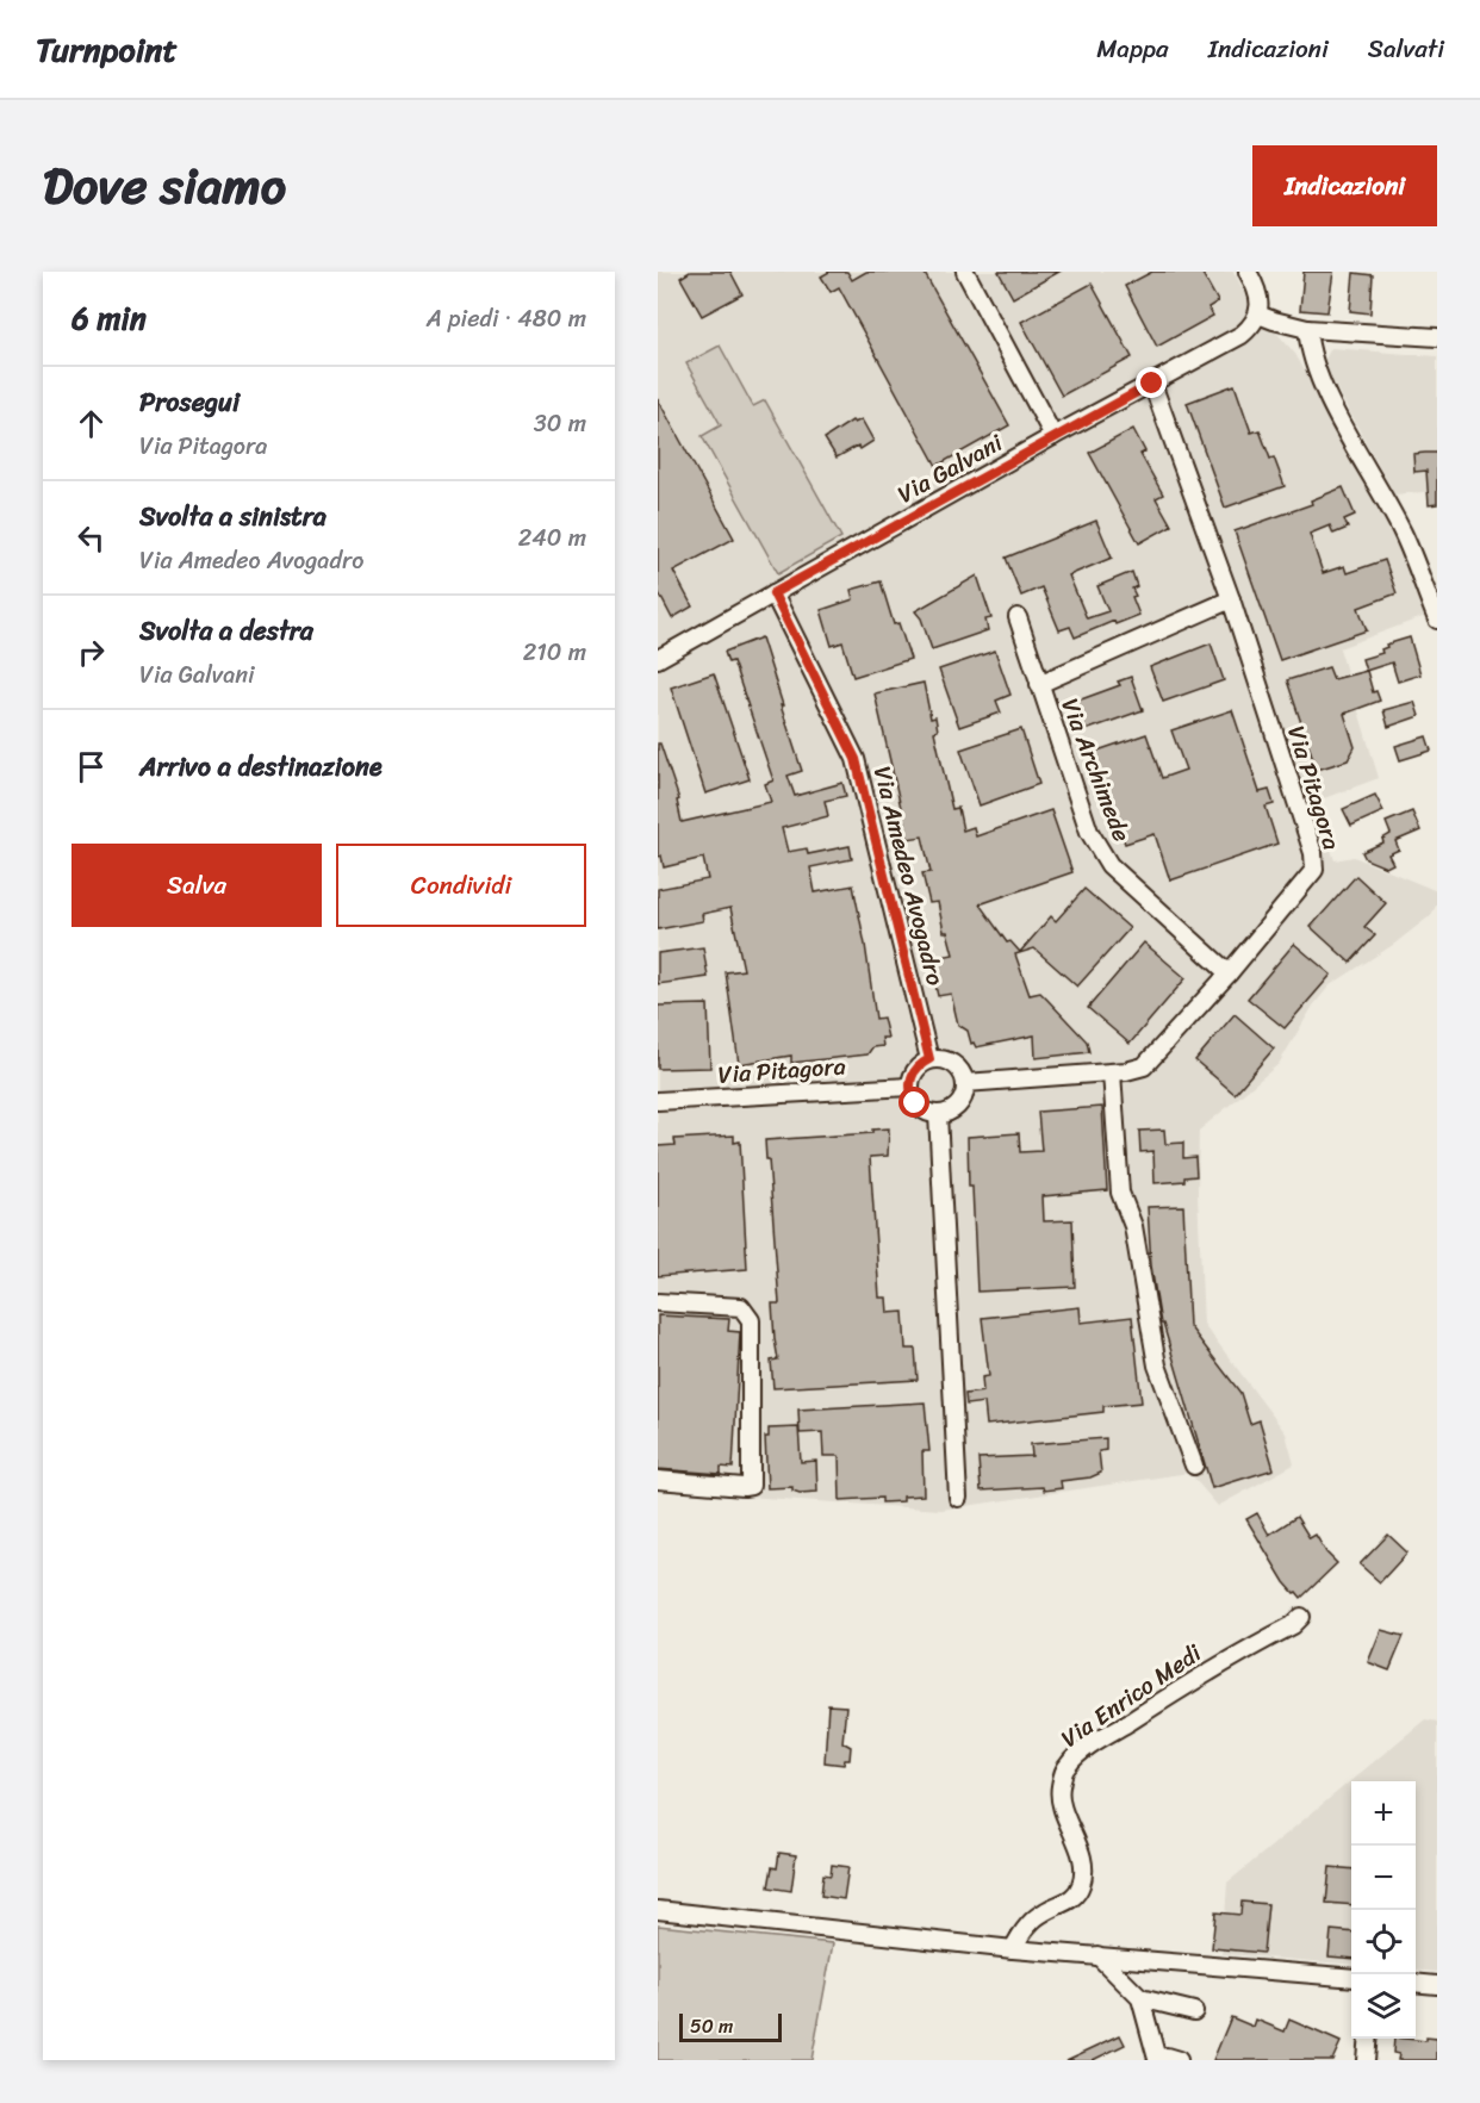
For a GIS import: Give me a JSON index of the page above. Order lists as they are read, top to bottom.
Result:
{
  "streets": {
    "street": [
      "Via Galvani",
      "Via Archimede",
      "Via Pitagora",
      "Via Amedeo Avogadro",
      "Via Enrico Medi"
    ]
  },
  "crossings": [
    ["Via Galvani", "Via Pitagora"],
    ["Via Galvani", "Via Amedeo Avogadro"],
    ["Via Archimede", "Via Pitagora"],
    ["Via Pitagora", "Via Amedeo Avogadro"]
  ],
  "scale_bar": "50 m",
  "page": {
    "header": "Turnpoint",
    "nav": ["Mappa", "Indicazioni", "Salvati"],
    "title": "Dove siamo",
    "buttons": [
      "Indicazioni",
      ["Salva", "Condividi"]
    ],
    "heading": ["6 min", "A piedi · 480 m"],
    "list": [
      ["Prosegui", "Via Pitagora", "30 m"],
      ["Svolta a sinistra", "Via Amedeo Avogadro", "240 m"],
      ["Svolta a destra", "Via Galvani", "210 m"],
      "Arrivo a destinazione"
    ],
    "map_buttons": ["+", "−"],
    "scale": "50 m"
  }
}
